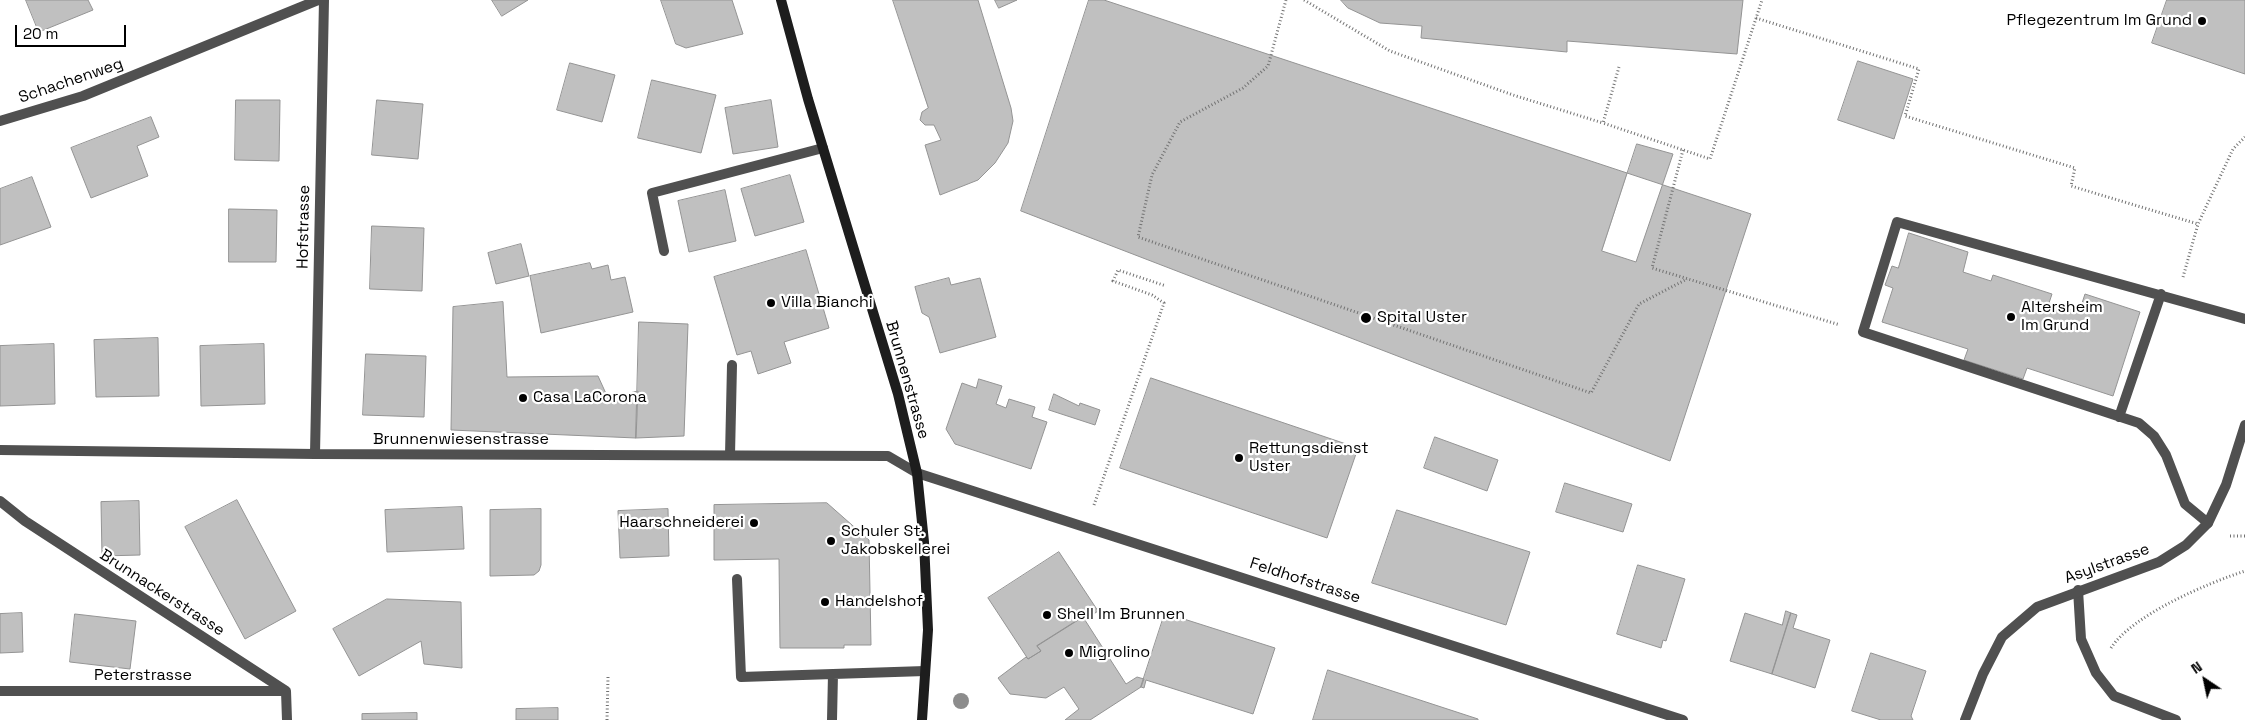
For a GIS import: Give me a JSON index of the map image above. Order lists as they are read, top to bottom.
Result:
{
  "streets": {
    "main road": ["Brunnenstrasse"],
    "street": [
      "Schachenweg",
      "Hofstrasse",
      "Brunnenwiesenstrasse",
      "Asylstrasse",
      "Feldhofstrasse",
      "Brunnackerstrasse",
      "Peterstrasse"
    ]
  },
  "crossings": [
    ["Hofstrasse", "Brunnenwiesenstrasse"],
    ["Brunnenstrasse", "Brunnenwiesenstrasse"],
    ["Brunnenstrasse", "Feldhofstrasse"],
    ["Brunnenwiesenstrasse", "Feldhofstrasse"],
    ["Brunnackerstrasse", "Peterstrasse"]
  ],
  "places": [
    "Pflegezentrum Im Grund",
    "Villa Bianchi",
    "Altersheim Im Grund",
    "Spital Uster",
    "Casa LaCorona",
    "Rettungsdienst Uster",
    "Haarschneiderei",
    "Schuler St. Jakobskellerei",
    "Handelshof",
    "Shell Im Brunnen",
    "Migrolino"
  ],
  "scale_bar": "20 m",
  "north": "top left"
}
